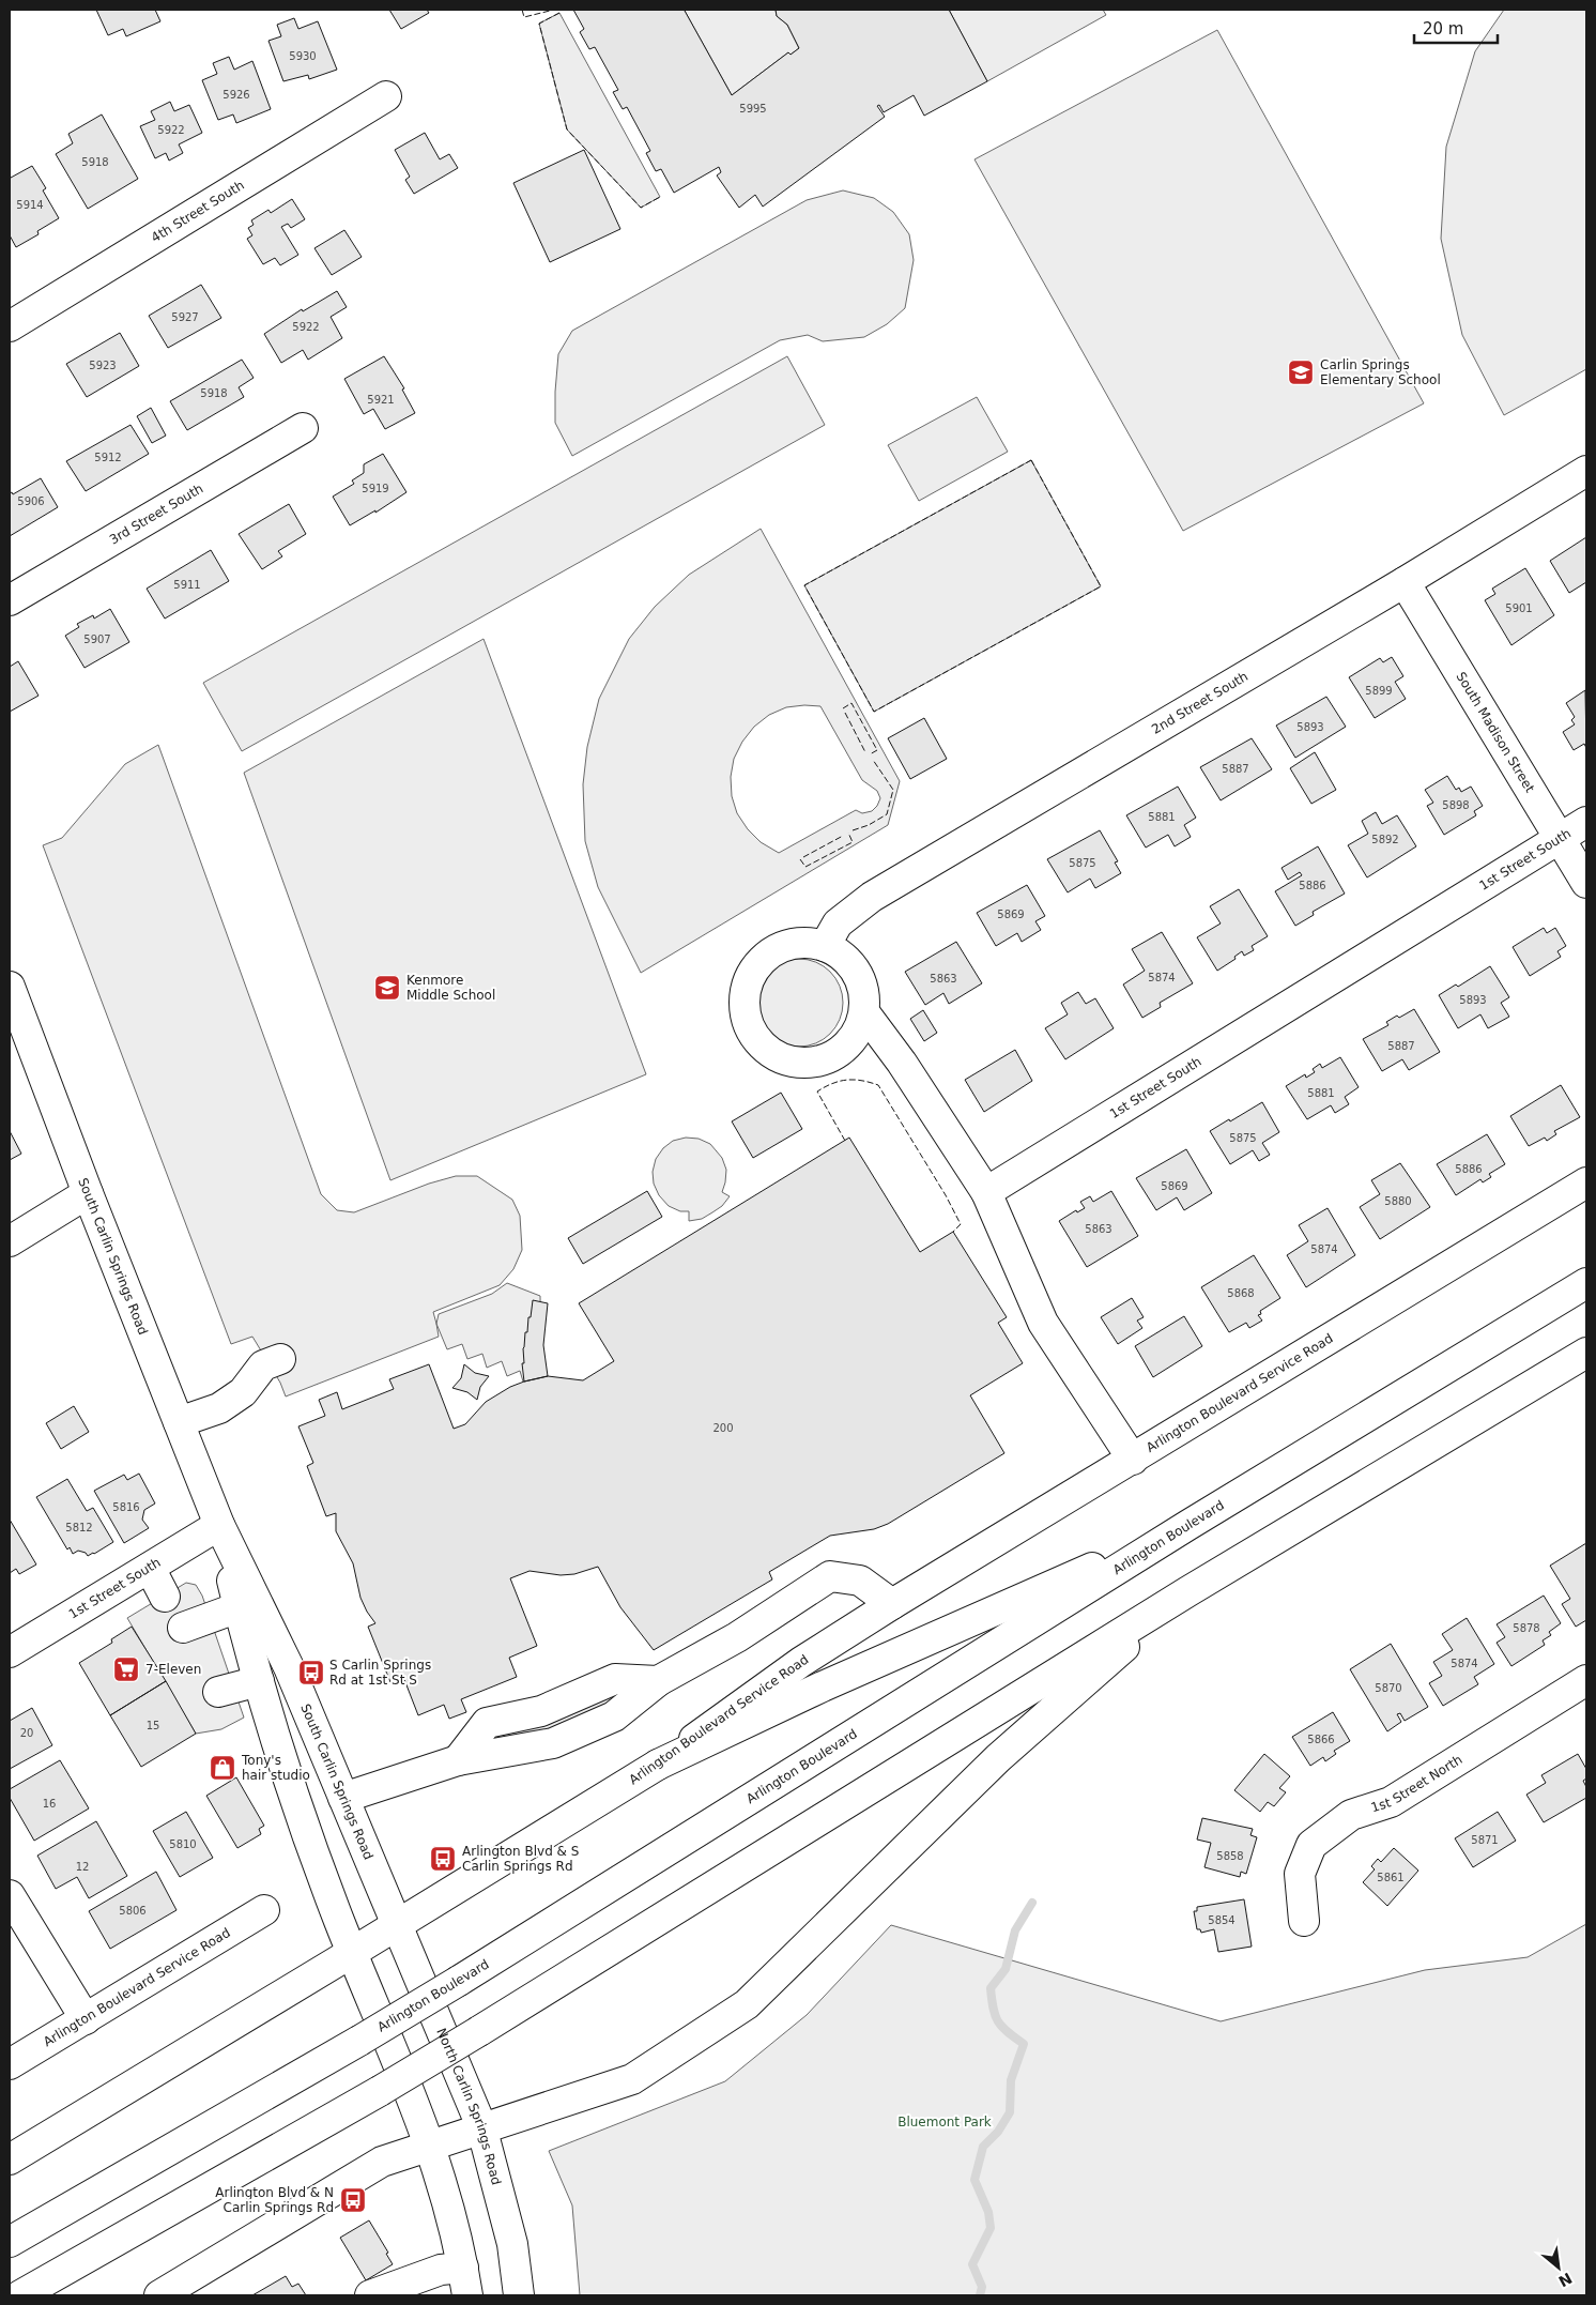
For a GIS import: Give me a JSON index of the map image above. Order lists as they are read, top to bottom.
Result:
{
  "streets": {
    "main road": [
      "4th Street South",
      "3rd Street South",
      "2nd Street South",
      "South Madison Street",
      "1st Street South",
      "South Carlin Springs Road",
      "Arlington Boulevard Service Road",
      "Arlington Boulevard",
      "1st Street North",
      "North Carlin Springs Road"
    ]
  },
  "crossings": [
    ["2nd Street South", "South Madison Street"],
    ["South Madison Street", "1st Street South"],
    ["1st Street South", "South Carlin Springs Road"],
    ["South Carlin Springs Road", "Arlington Boulevard Service Road"],
    ["South Carlin Springs Road", "North Carlin Springs Road"],
    ["Arlington Boulevard Service Road", "North Carlin Springs Road"]
  ],
  "parks": ["Bluemont Park"],
  "places": {
    "school or university": ["Carlin Springs Elementary School", "Kenmore Middle School"],
    "supermarket": ["7-Eleven"],
    "bus stop": ["S Carlin Springs Rd at 1st St S", "Arlington Blvd & S Carlin Springs Rd", "Arlington Blvd & N Carlin Springs Rd"],
    "shop": ["Tony's hair studio"]
  },
  "house_numbers": [
    "5930",
    "5926",
    "5995",
    "5922",
    "5918",
    "5914",
    "5927",
    "5922",
    "5923",
    "5918",
    "5921",
    "5912",
    "5919",
    "5906",
    "5911",
    "5901",
    "5907",
    "5899",
    "5893",
    "5887",
    "5898",
    "5881",
    "5892",
    "5875",
    "5886",
    "5869",
    "5874",
    "5863",
    "5893",
    "5887",
    "5881",
    "5875",
    "5886",
    "5869",
    "5880",
    "5863",
    "5874",
    "5868",
    "200",
    "5816",
    "5812",
    "5878",
    "5874",
    "5870",
    "15",
    "20",
    "5866",
    "16",
    "5871",
    "5810",
    "5858",
    "12",
    "5861",
    "5806",
    "5854"
  ],
  "scale_bar": "20 m",
  "north": "bottom right"
}
